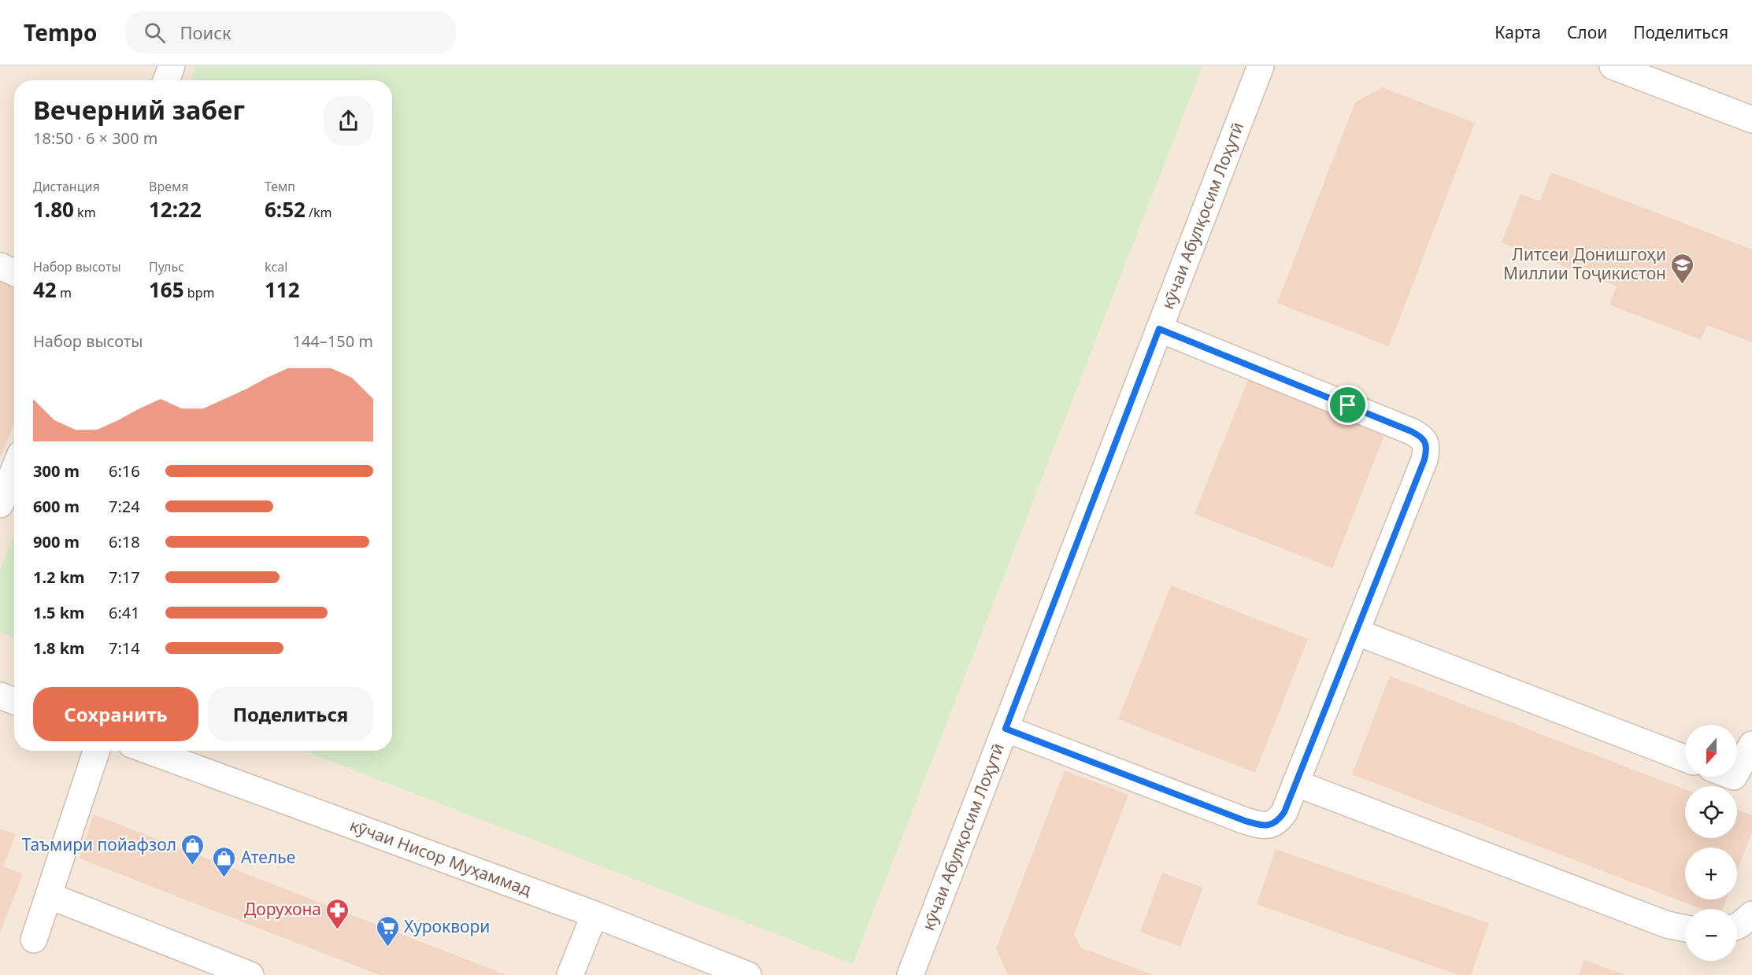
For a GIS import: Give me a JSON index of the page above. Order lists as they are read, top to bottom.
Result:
{
  "streets": {
    "street": ["кӯчаи Абулқосим Лоҳутӣ", "кӯчаи Нисор Муҳаммад"]
  },
  "places": {
    "school or university": ["Литсеи Донишгоҳи Миллии Тоҷикистон"],
    "shop": ["Таъмири пойафзол", "Ателье"],
    "pharmacy": ["Дорухона"],
    "supermarket": ["Хуроквори"]
  },
  "north": "bottom",
  "page": {
    "header": "Tempo",
    "search": "Поиск",
    "nav": ["Карта", "Слои", "Поделиться"],
    "heading": ["Вечерний забег", "18:50 · 6 × 300 m"],
    "stats": [
      ["Дистанция", "1.80 km"],
      ["Время", "12:22"],
      ["Темп", "6:52 /km"],
      ["Набор высоты", "42 m"],
      ["Пульс", "165 bpm"],
      ["kcal", "112"]
    ],
    "chart": ["Набор высоты", "144–150 m"],
    "list": [
      {
        "name": "300 m",
        "note": "6:16"
      },
      {
        "name": "600 m",
        "note": "7:24"
      },
      {
        "name": "900 m",
        "note": "6:18"
      },
      {
        "name": "1.2 km",
        "note": "7:17"
      },
      {
        "name": "1.5 km",
        "note": "6:41"
      },
      {
        "name": "1.8 km",
        "note": "7:14"
      }
    ],
    "buttons": ["Сохранить", "Поделиться"],
    "map_buttons": ["+", "−"]
  }
}
